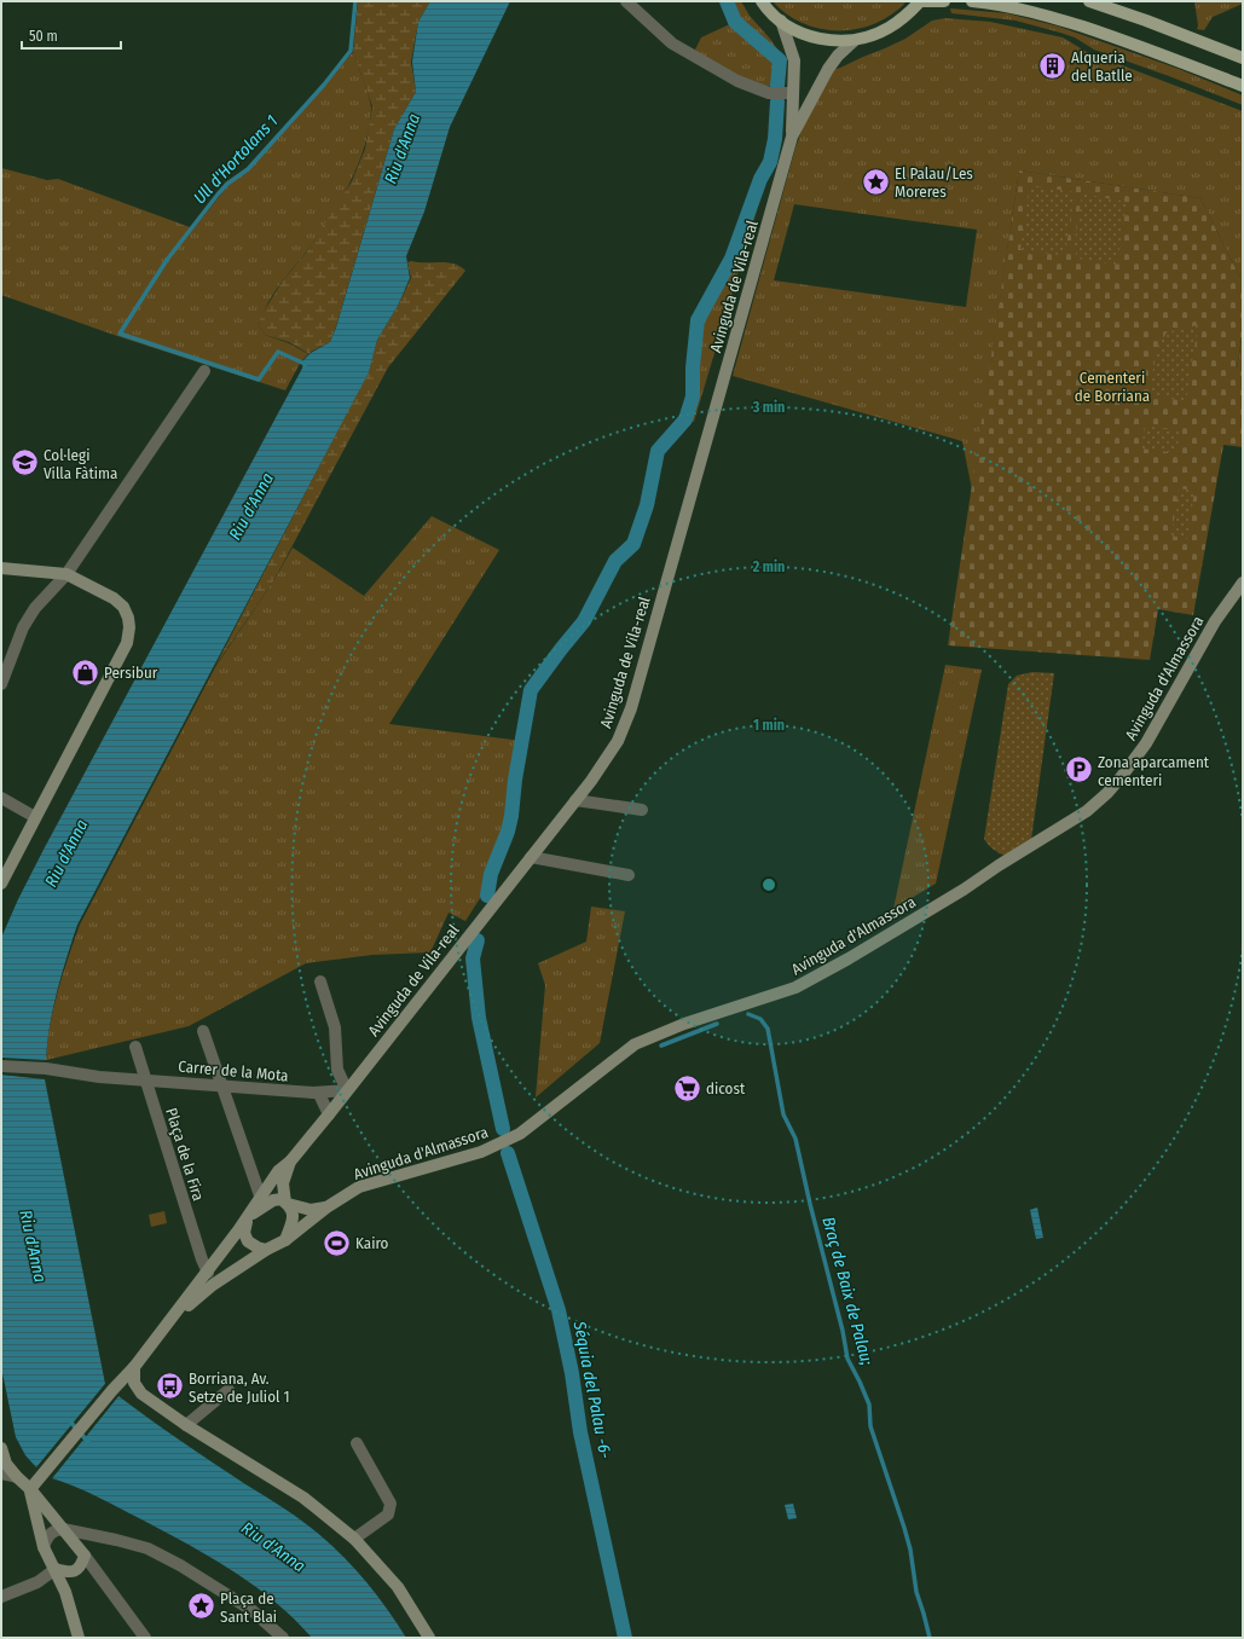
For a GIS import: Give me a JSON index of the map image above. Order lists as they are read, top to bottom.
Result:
{
  "streets": {
    "street": [
      "Avinguda de Vila-real",
      "Avinguda d'Almassora",
      "Carrer de la Mota",
      "Plaça de la Fira"
    ]
  },
  "crossings": [
    ["Avinguda de Vila-real", "Avinguda d'Almassora"],
    ["Avinguda de Vila-real", "Carrer de la Mota"],
    ["Avinguda de Vila-real", "Plaça de la Fira"],
    ["Carrer de la Mota", "Plaça de la Fira"]
  ],
  "water": [
    "Riu d'Anna",
    "Ull d'Hortolans 1",
    "Braç de Baix de Palau;",
    "Séquia del Palau -6-"
  ],
  "parks": ["Cementeri de Borriana"],
  "places": {
    "building": ["Alqueria del Batlle"],
    "place": ["El Palau/Les Moreres", "Plaça de Sant Blai"],
    "school or university": ["Col·legi Villa Fàtima"],
    "shop": ["Persibur"],
    "parking": ["Zona aparcament cementeri"],
    "supermarket": ["dicost"],
    "sports": ["Kairo"],
    "bus stop": ["Borriana, Av. Setze de Juliol 1"]
  },
  "scale_bar": "50 m",
  "rings": ["3 min", "2 min", "1 min"]
}
